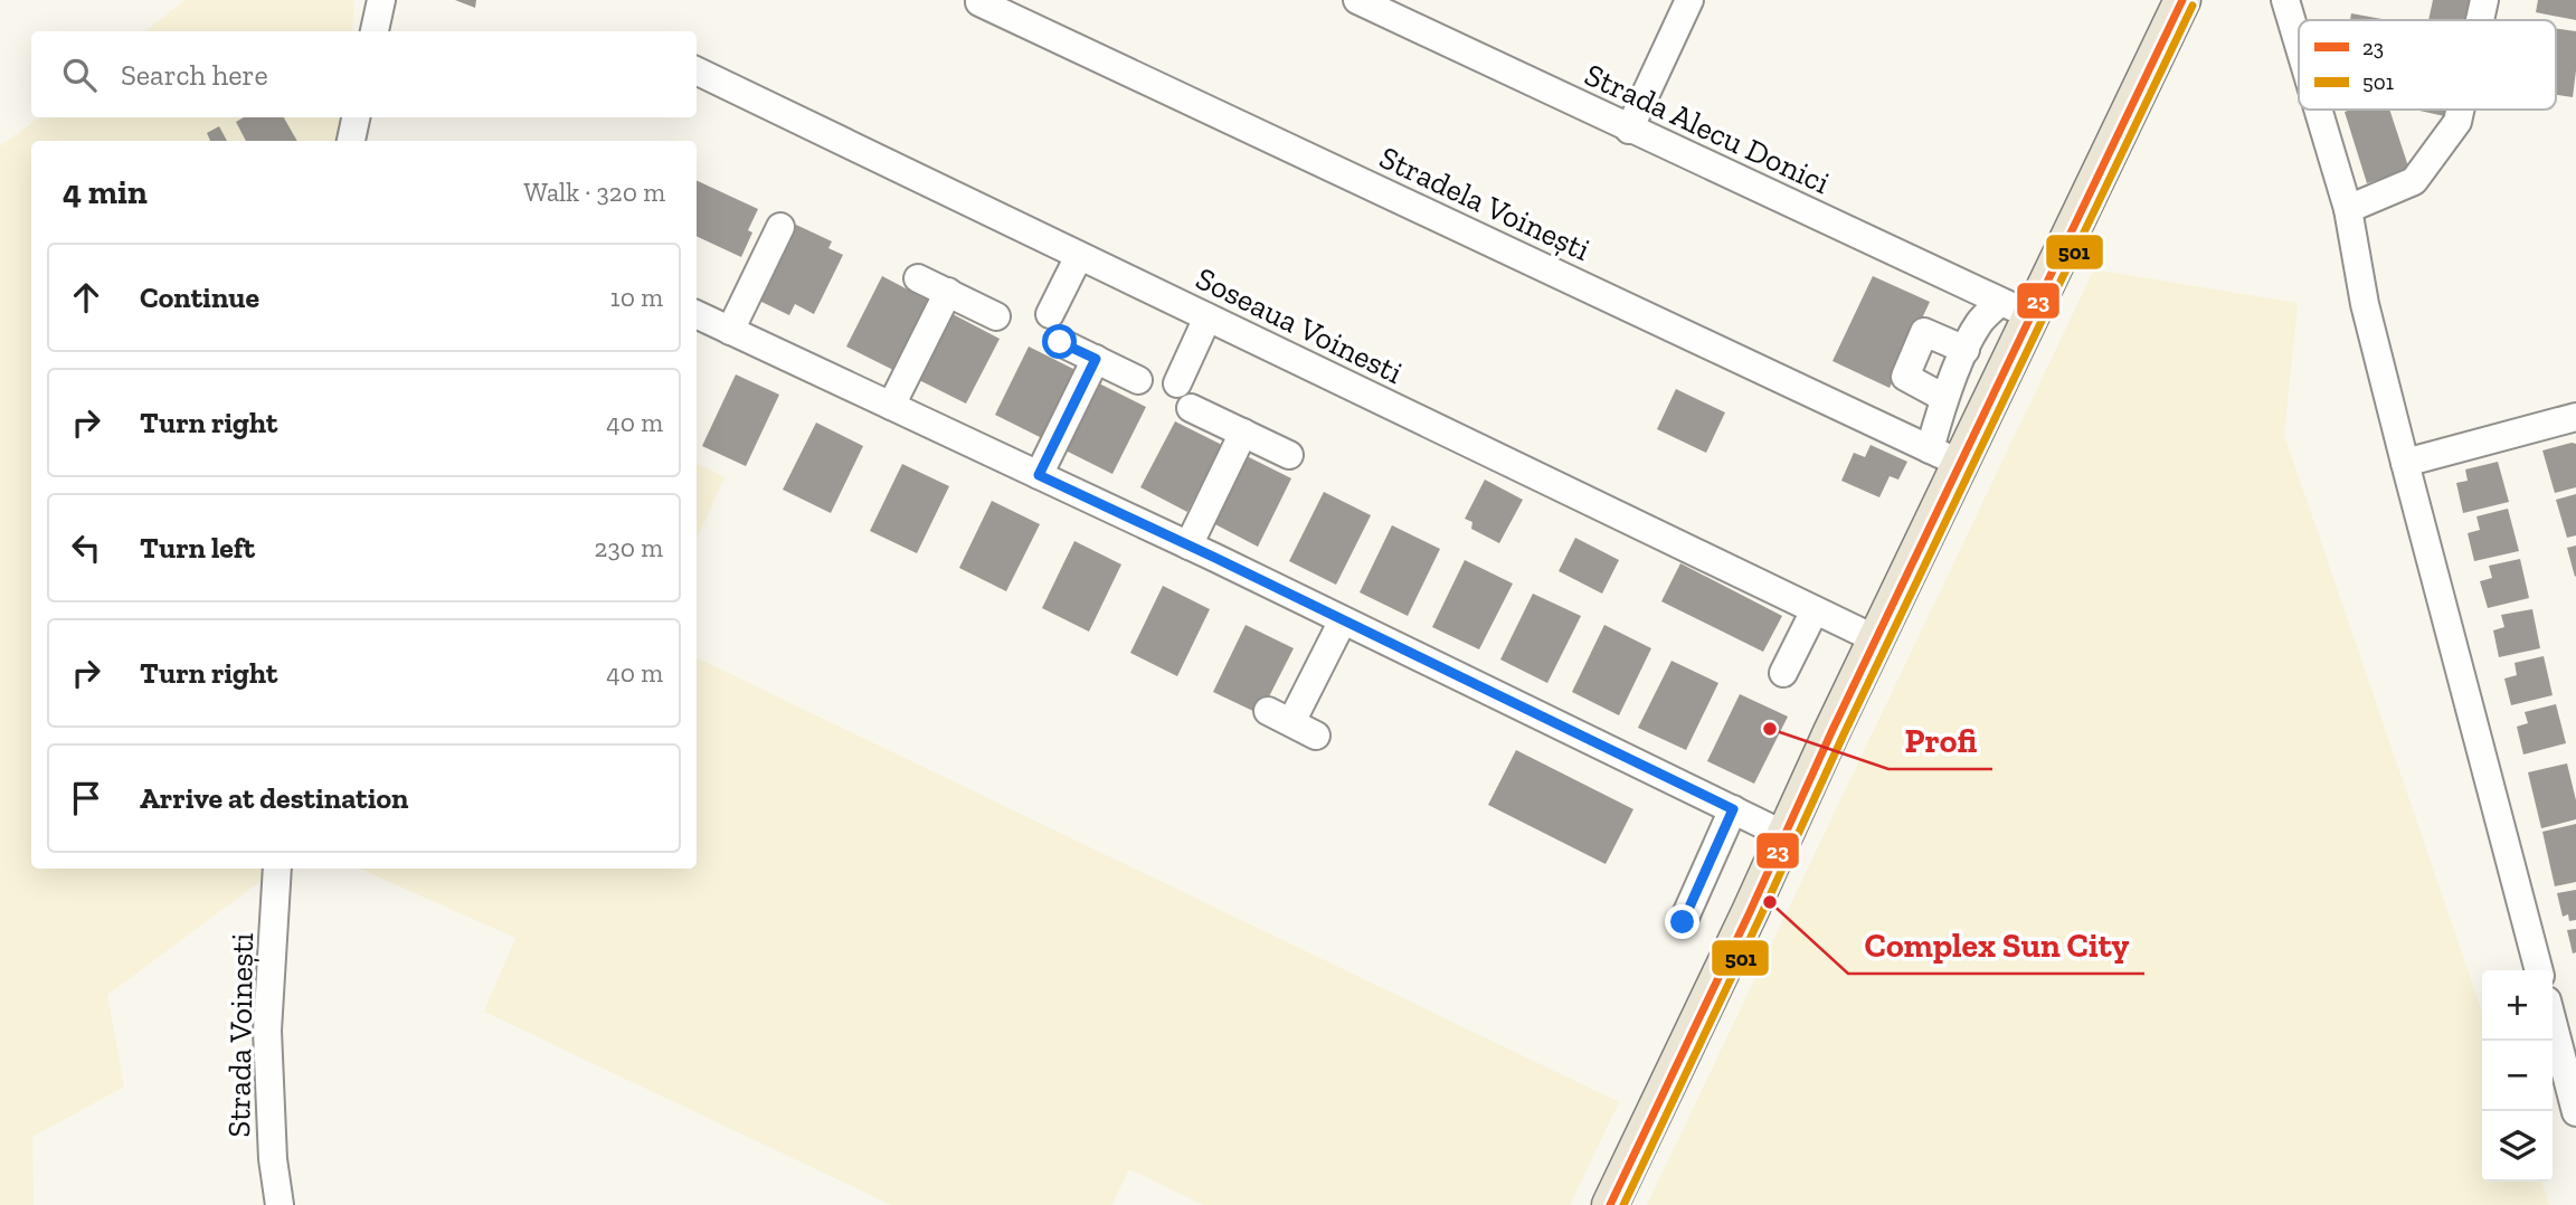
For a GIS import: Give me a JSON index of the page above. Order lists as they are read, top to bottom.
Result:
{
  "streets": {
    "street": [
      "Strada Alecu Donici",
      "Stradela Voinești",
      "Soseaua Voinesti",
      "Strada Voinești"
    ]
  },
  "places": ["Profi", "Complex Sun City"],
  "lines": ["transit line 23", "transit line 501"],
  "legend": ["23", "501"],
  "page": {
    "search": "Search here",
    "heading": ["4 min", "Walk · 320 m"],
    "list": [
      ["Continue", "10 m"],
      ["Turn right", "40 m"],
      ["Turn left", "230 m"],
      ["Turn right", "40 m"],
      "Arrive at destination"
    ],
    "map_buttons": ["+", "−"]
  }
}
